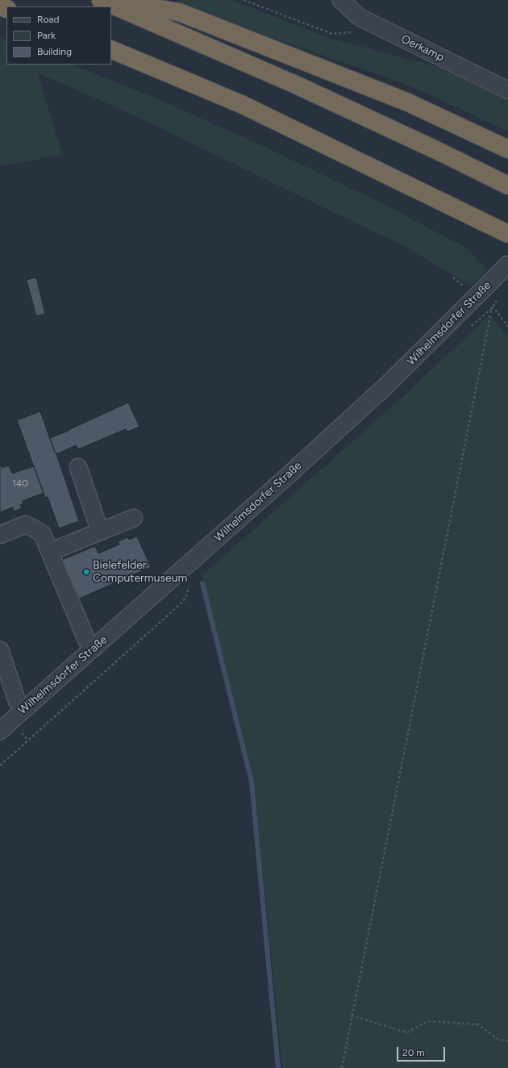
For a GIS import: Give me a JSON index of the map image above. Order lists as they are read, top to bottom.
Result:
{
  "streets": {
    "street": ["Oerkamp", "Wilhelmsdorfer Straße"]
  },
  "places": ["Bielefelder Computermuseum"],
  "house_numbers": ["140"],
  "legend": ["Road", "Park", "Building"],
  "scale_bar": "20 m"
}
